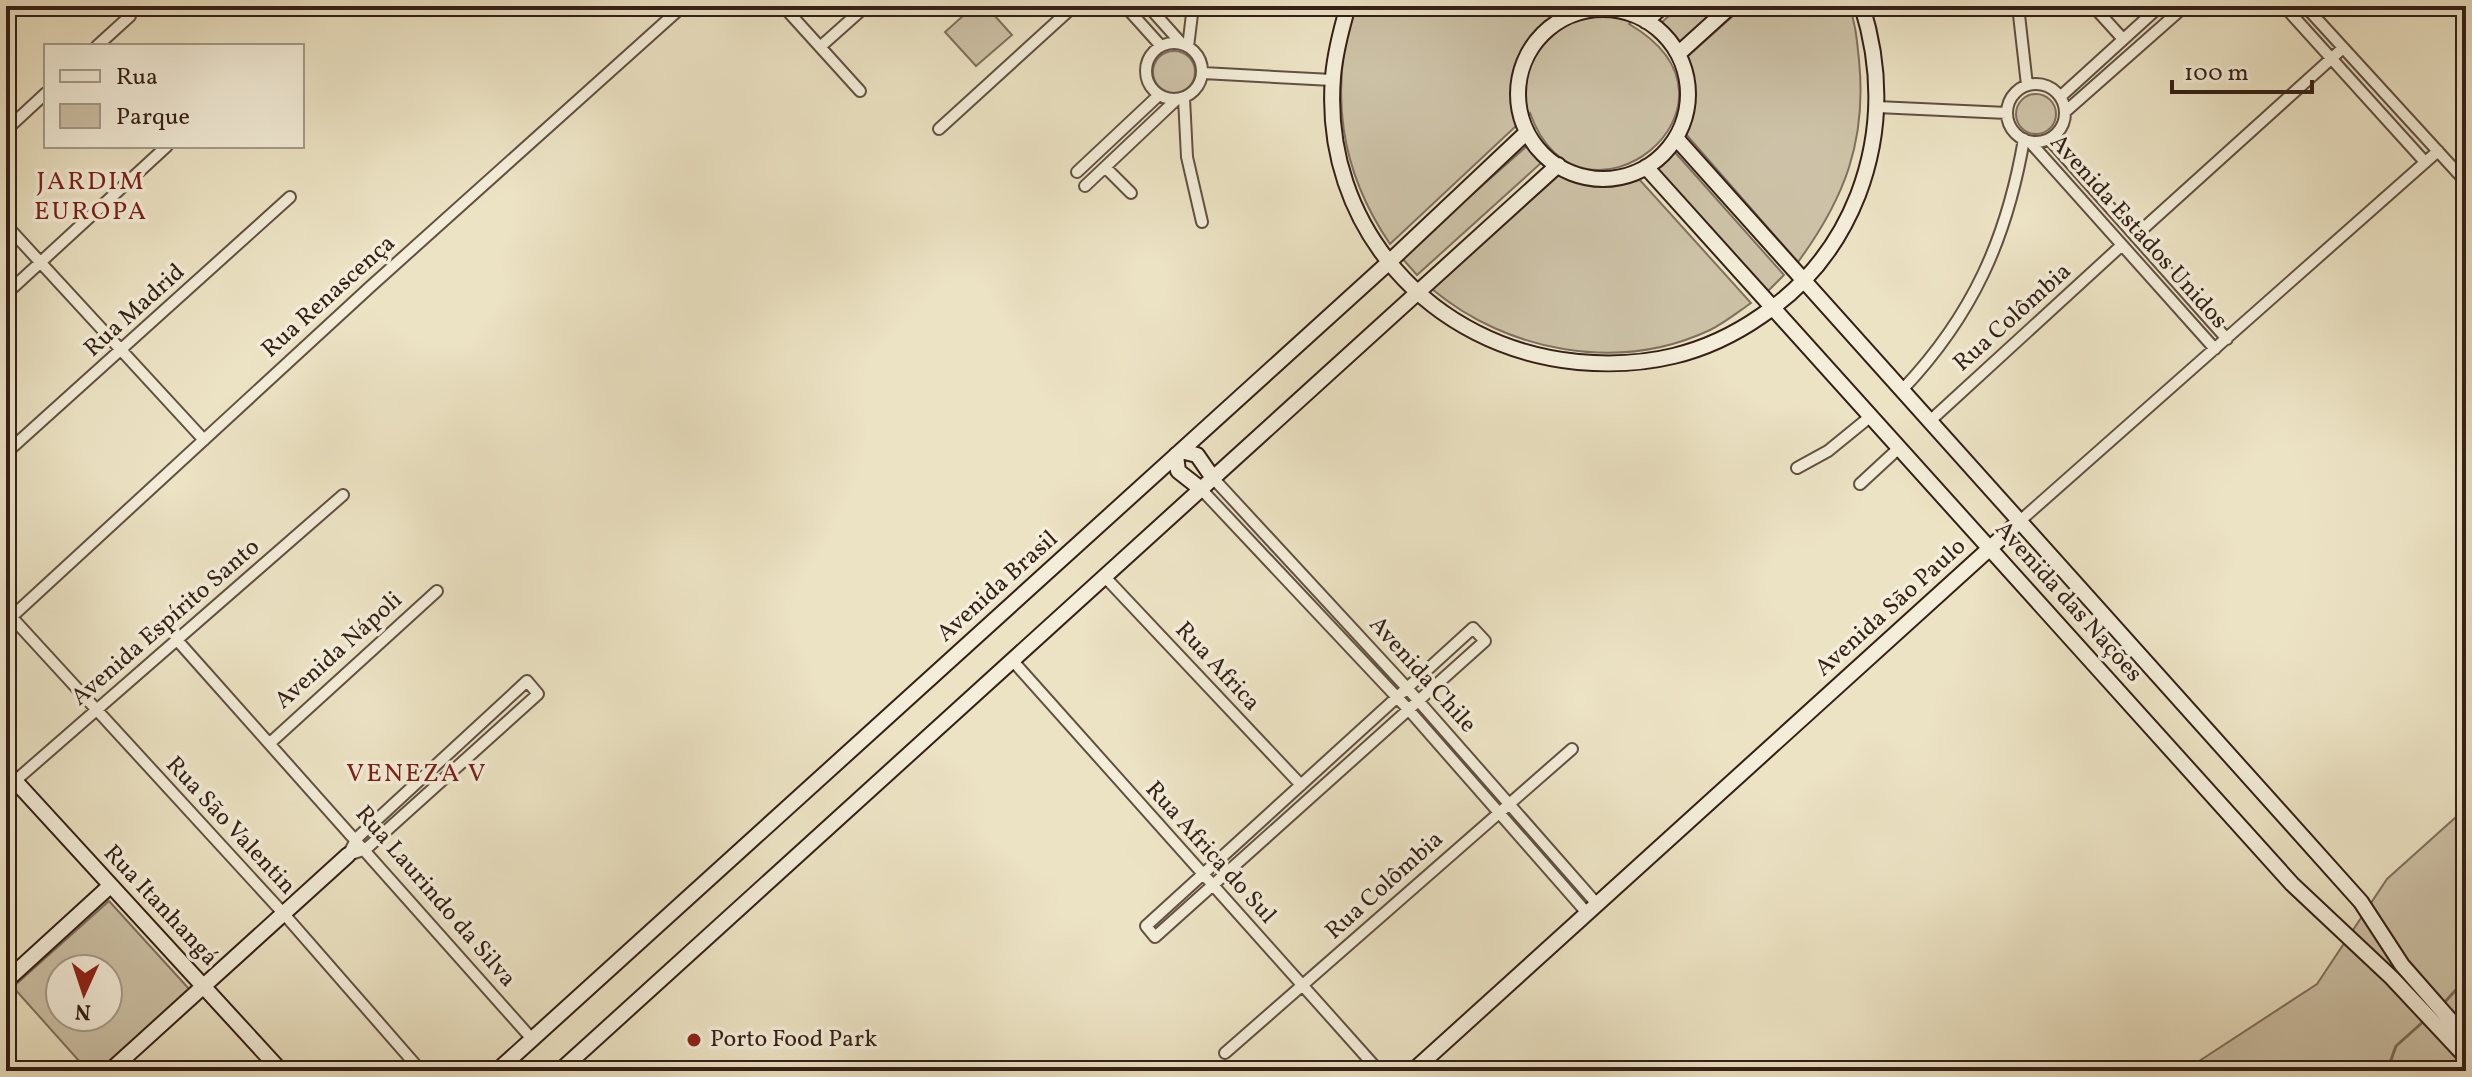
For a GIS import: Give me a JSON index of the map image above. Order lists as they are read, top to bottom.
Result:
{
  "streets": {
    "main road": [
      "Avenida Brasil",
      "Avenida das Nações",
      "Avenida São Paulo",
      "Rua Itanhangá"
    ],
    "street": [
      "Avenida Estados Unidos",
      "Rua Renascença",
      "Rua Madrid",
      "Rua Colômbia",
      "Avenida Espírito Santo",
      "Avenida Nápoli",
      "Rua Africa",
      "Avenida Chile",
      "Rua São Valentin",
      "Rua Africa do Sul",
      "Rua Laurindo da Silva"
    ]
  },
  "crossings": [
    ["Avenida Estados Unidos", "Rua Colômbia"],
    ["Avenida Estados Unidos", "Avenida São Paulo"],
    ["Rua Renascença", "Rua São Valentin"],
    ["Rua Colômbia", "Avenida das Nações"],
    ["Rua Colômbia", "Avenida Chile"],
    ["Rua Colômbia", "Rua Africa do Sul"],
    ["Avenida Brasil", "Avenida das Nações"],
    ["Avenida Brasil", "Rua Laurindo da Silva"],
    ["Avenida das Nações", "Avenida São Paulo"],
    ["Avenida São Paulo", "Avenida Chile"],
    ["Avenida Espírito Santo", "Rua São Valentin"],
    ["Avenida Espírito Santo", "Rua Laurindo da Silva"],
    ["Avenida Espírito Santo", "Rua Itanhangá"],
    ["Avenida Nápoli", "Rua Laurindo da Silva"]
  ],
  "districts": ["JARDIM EUROPA", "VENEZA V"],
  "places": ["Porto Food Park"],
  "legend": ["Rua", "Parque"],
  "scale_bar": "100 m",
  "north": "bottom"
}
